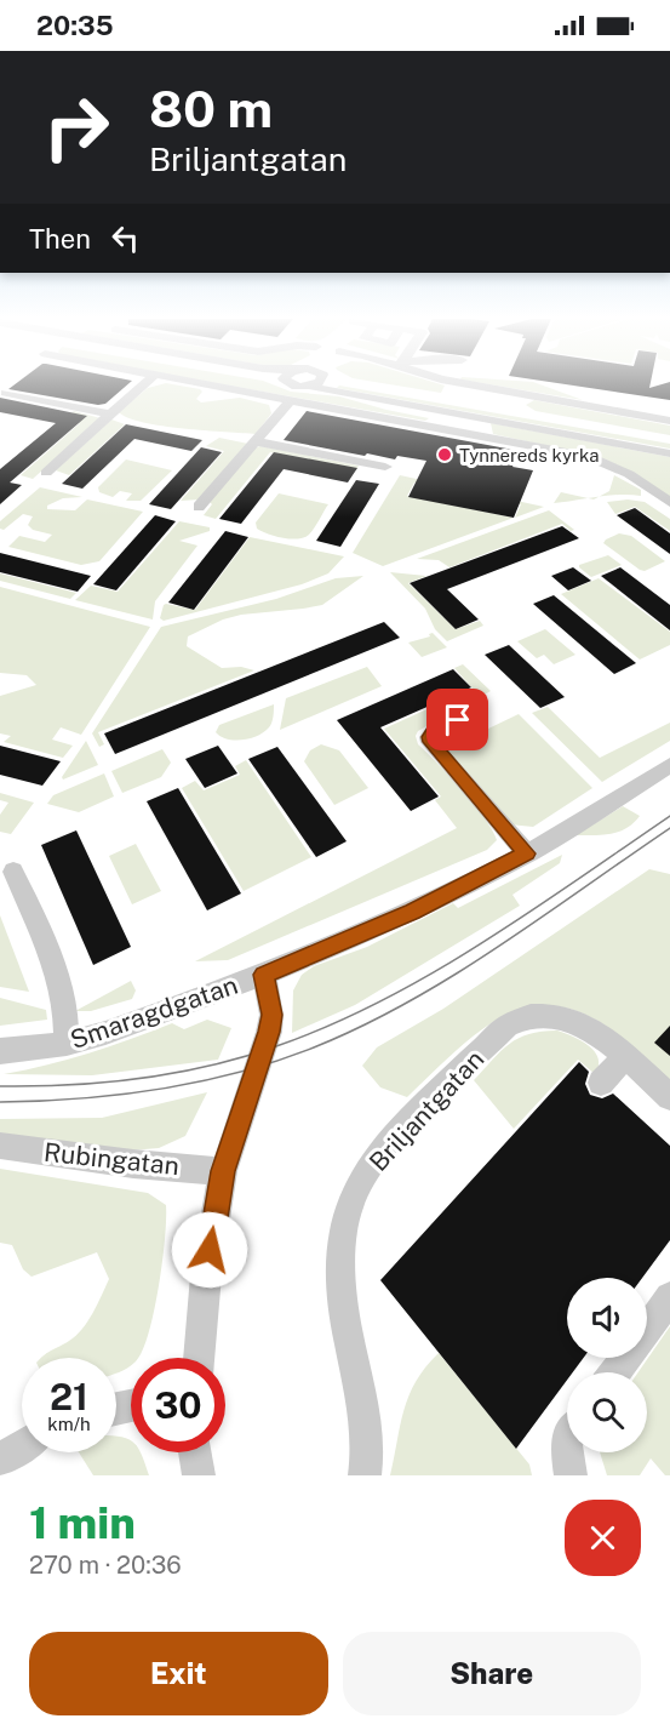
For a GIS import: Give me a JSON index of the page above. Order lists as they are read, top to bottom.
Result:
{
  "streets": {
    "street": ["Smaragdgatan", "Briljantgatan", "Rubingatan"]
  },
  "places": ["Tynnereds kyrka"],
  "page": {
    "status": "20:35",
    "turn": ["80 m", "Briljantgatan"],
    "then": "Then",
    "speed": "21 km/h",
    "limit": "30",
    "heading": ["1 min", "270 m · 20:36"],
    "buttons": ["Exit", "Share"]
  }
}
